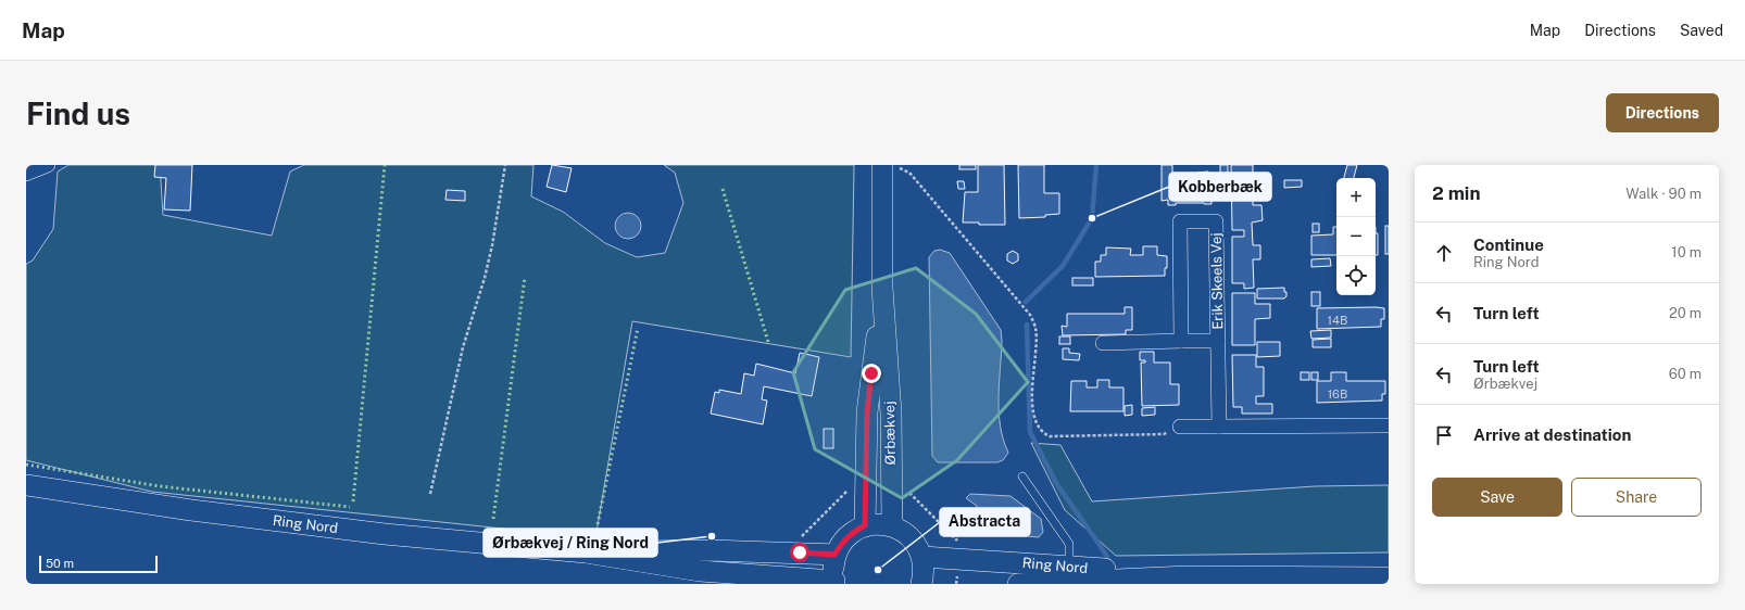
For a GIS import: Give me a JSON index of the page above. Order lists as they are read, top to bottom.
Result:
{
  "streets": {
    "main road": ["Ørbækvej", "Ring Nord"],
    "street": ["Erik Skeels Vej"]
  },
  "places": ["Kobberbæk", "Ørbækvej / Ring Nord", "Abstracta"],
  "house_numbers": ["14B", "16B"],
  "scale_bar": "50 m",
  "page": {
    "header": "Map",
    "nav": ["Map", "Directions", "Saved"],
    "buttons": [
      "Directions",
      ["Save", "Share"]
    ],
    "title": "Find us",
    "heading": ["2 min", "Walk · 90 m"],
    "map_buttons": ["+", "−"],
    "list": [
      ["Continue", "Ring Nord", "10 m"],
      ["Turn left", "20 m"],
      ["Turn left", "Ørbækvej", "60 m"],
      "Arrive at destination"
    ],
    "scale": "50 m"
  }
}
